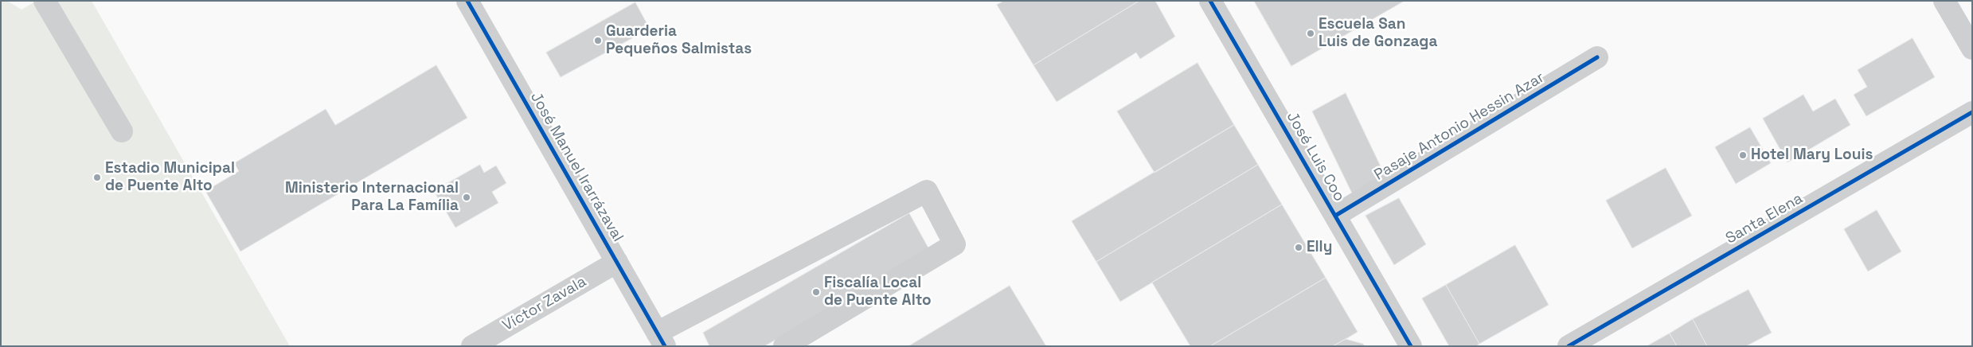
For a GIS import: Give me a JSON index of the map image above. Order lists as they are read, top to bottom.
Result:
{
  "streets": {
    "street": [
      "Pasaje Antonio Hessin Azar",
      "José Luis Coo",
      "José Manuel Irarrázaval",
      "Santa Elena",
      "Víctor Zavala"
    ]
  },
  "crossings": [
    ["Pasaje Antonio Hessin Azar", "José Luis Coo"],
    ["José Manuel Irarrázaval", "Víctor Zavala"]
  ],
  "places": [
    "Escuela San Luis de Gonzaga",
    "Guarderia Pequeños Salmistas",
    "Hotel Mary Louis",
    "Estadio Municipal de Puente Alto",
    "Ministerio Internacional Para La Família",
    "Elly",
    "Fiscalía Local de Puente Alto"
  ]
}
